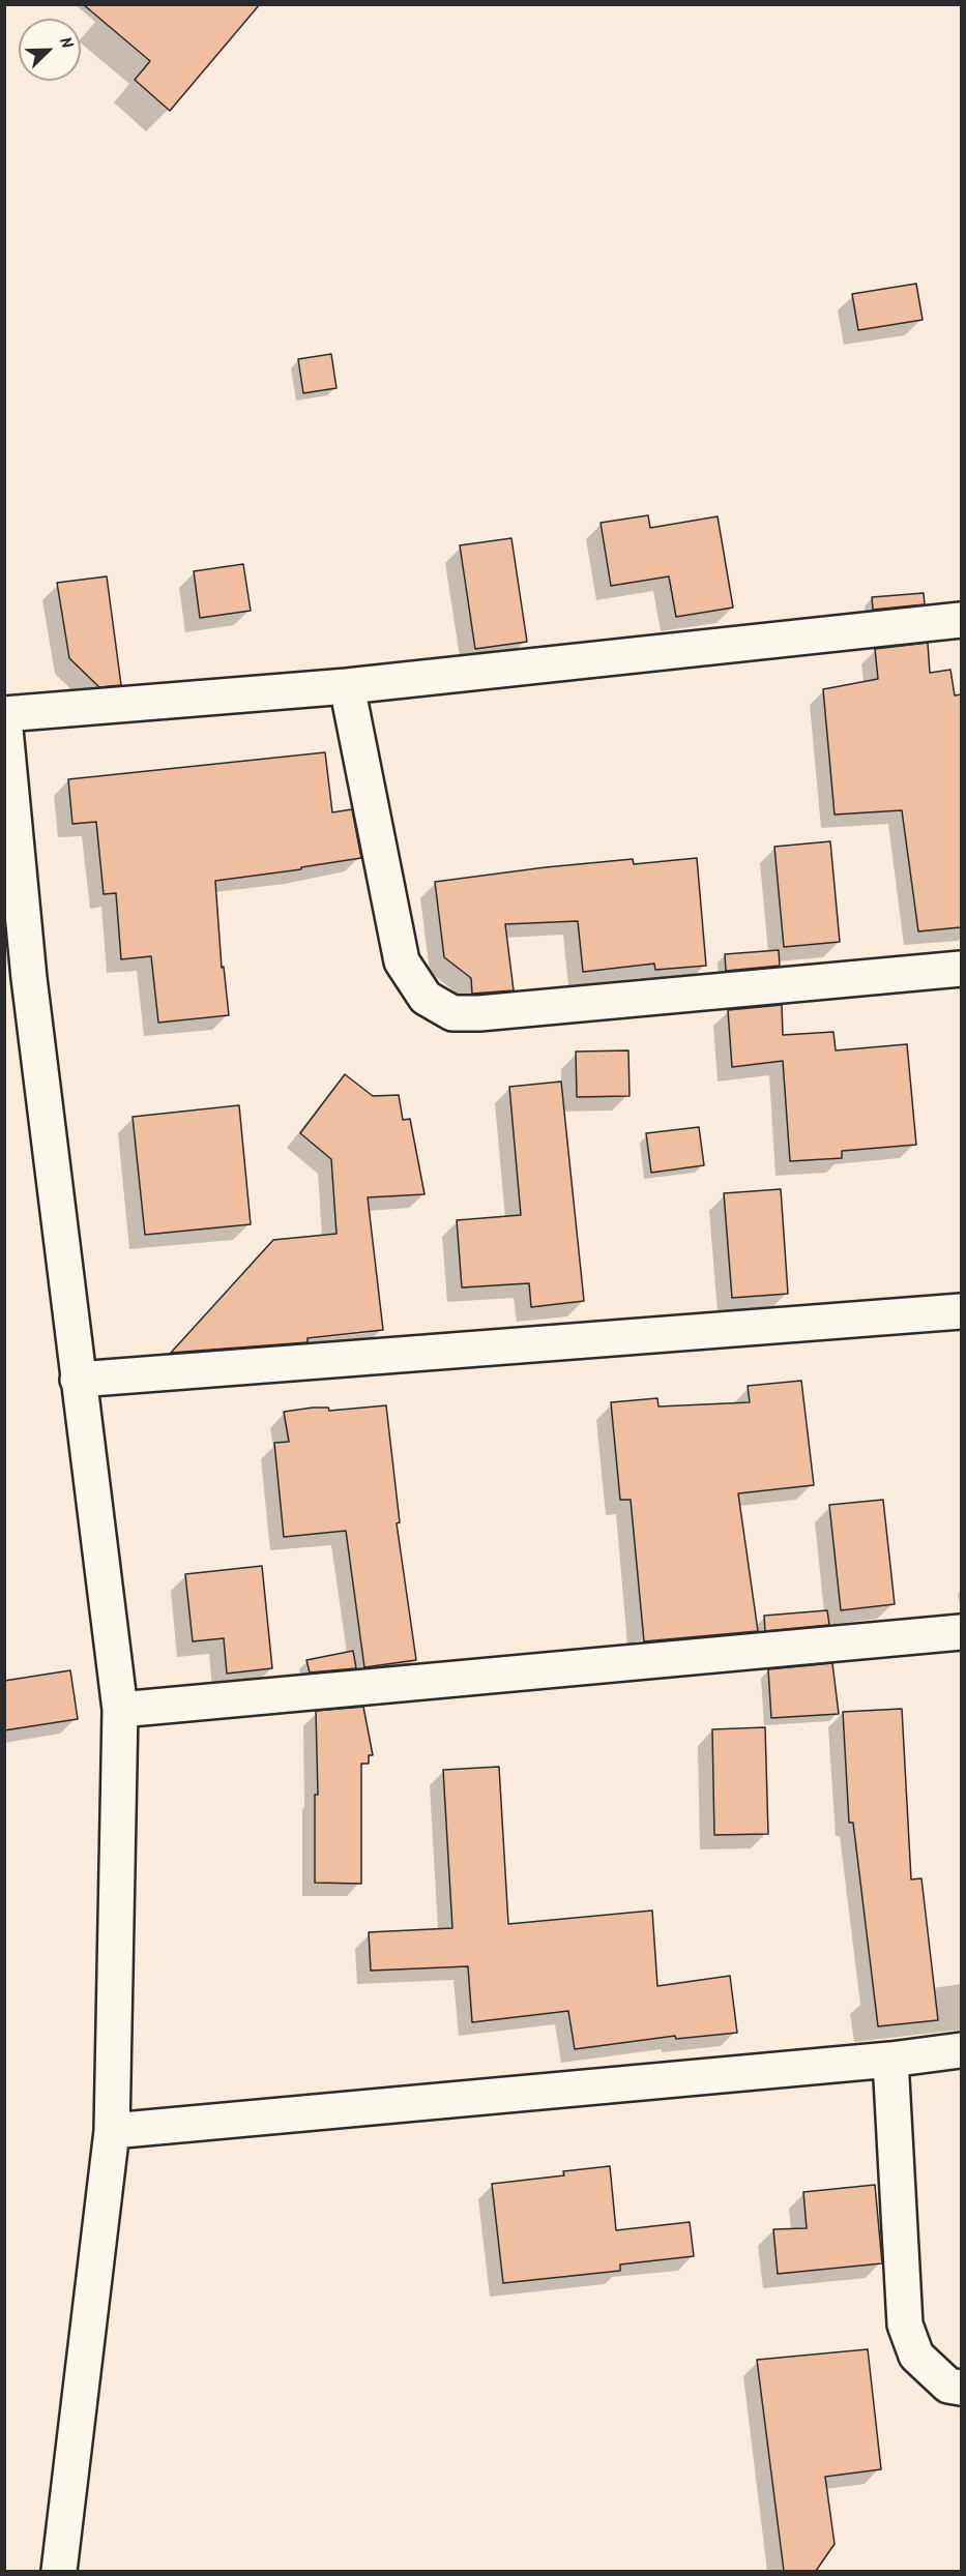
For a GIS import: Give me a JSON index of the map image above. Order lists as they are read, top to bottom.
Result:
{
  "north": "top right"
}
